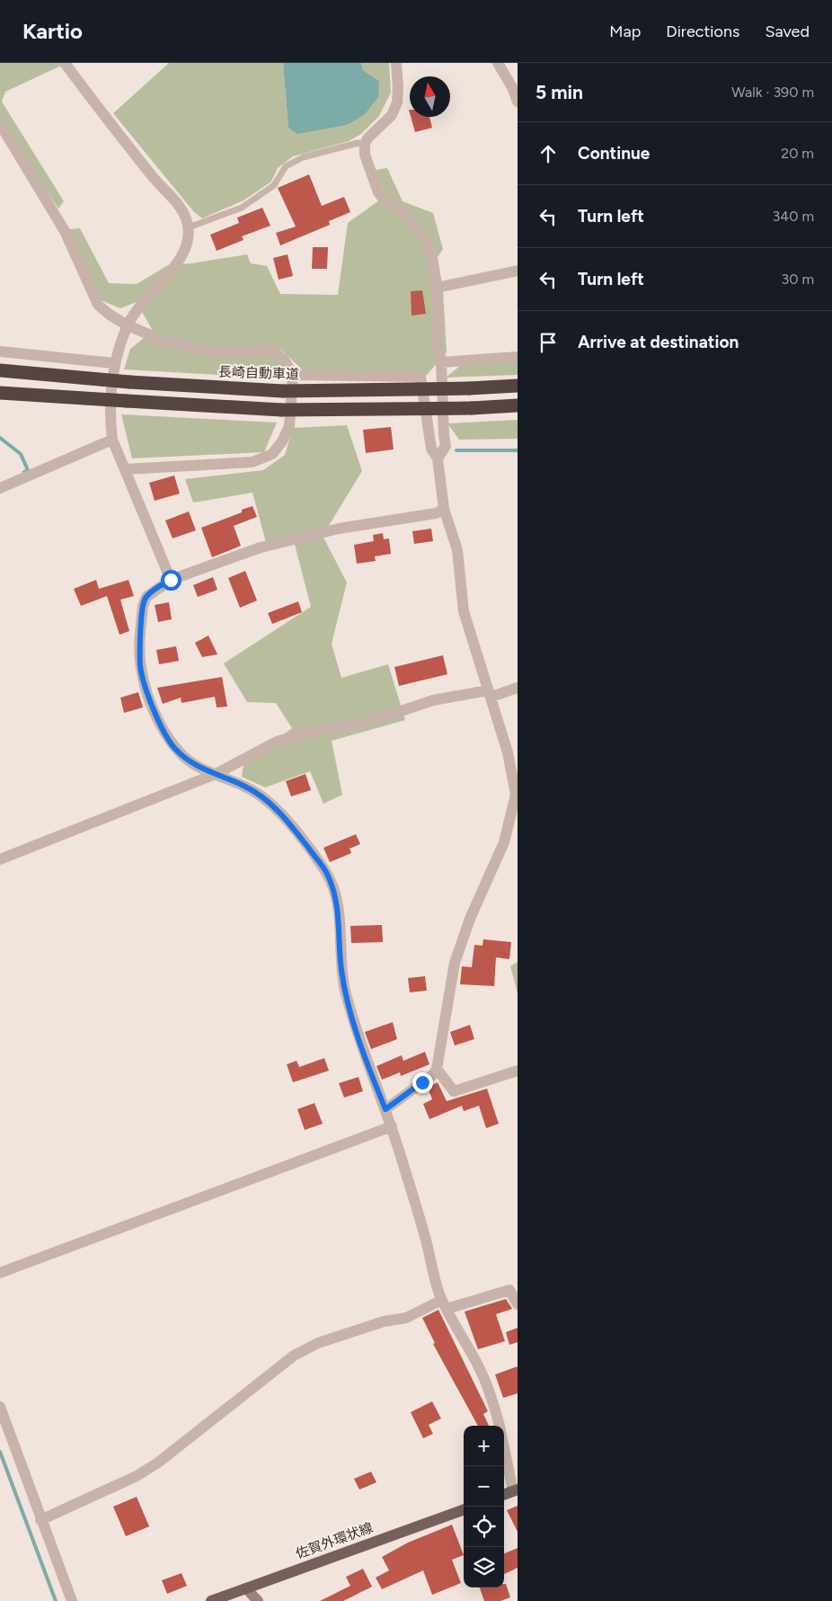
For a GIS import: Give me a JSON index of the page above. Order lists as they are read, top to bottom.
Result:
{
  "streets": {
    "highway": ["長崎自動車道"],
    "main road": ["佐賀外環状線"]
  },
  "north": "top",
  "page": {
    "header": "Kartio",
    "nav": ["Map", "Directions", "Saved"],
    "heading": ["5 min", "Walk · 390 m"],
    "list": [
      ["Continue", "20 m"],
      ["Turn left", "340 m"],
      ["Turn left", "30 m"],
      "Arrive at destination"
    ],
    "map_buttons": ["+", "−"]
  }
}
